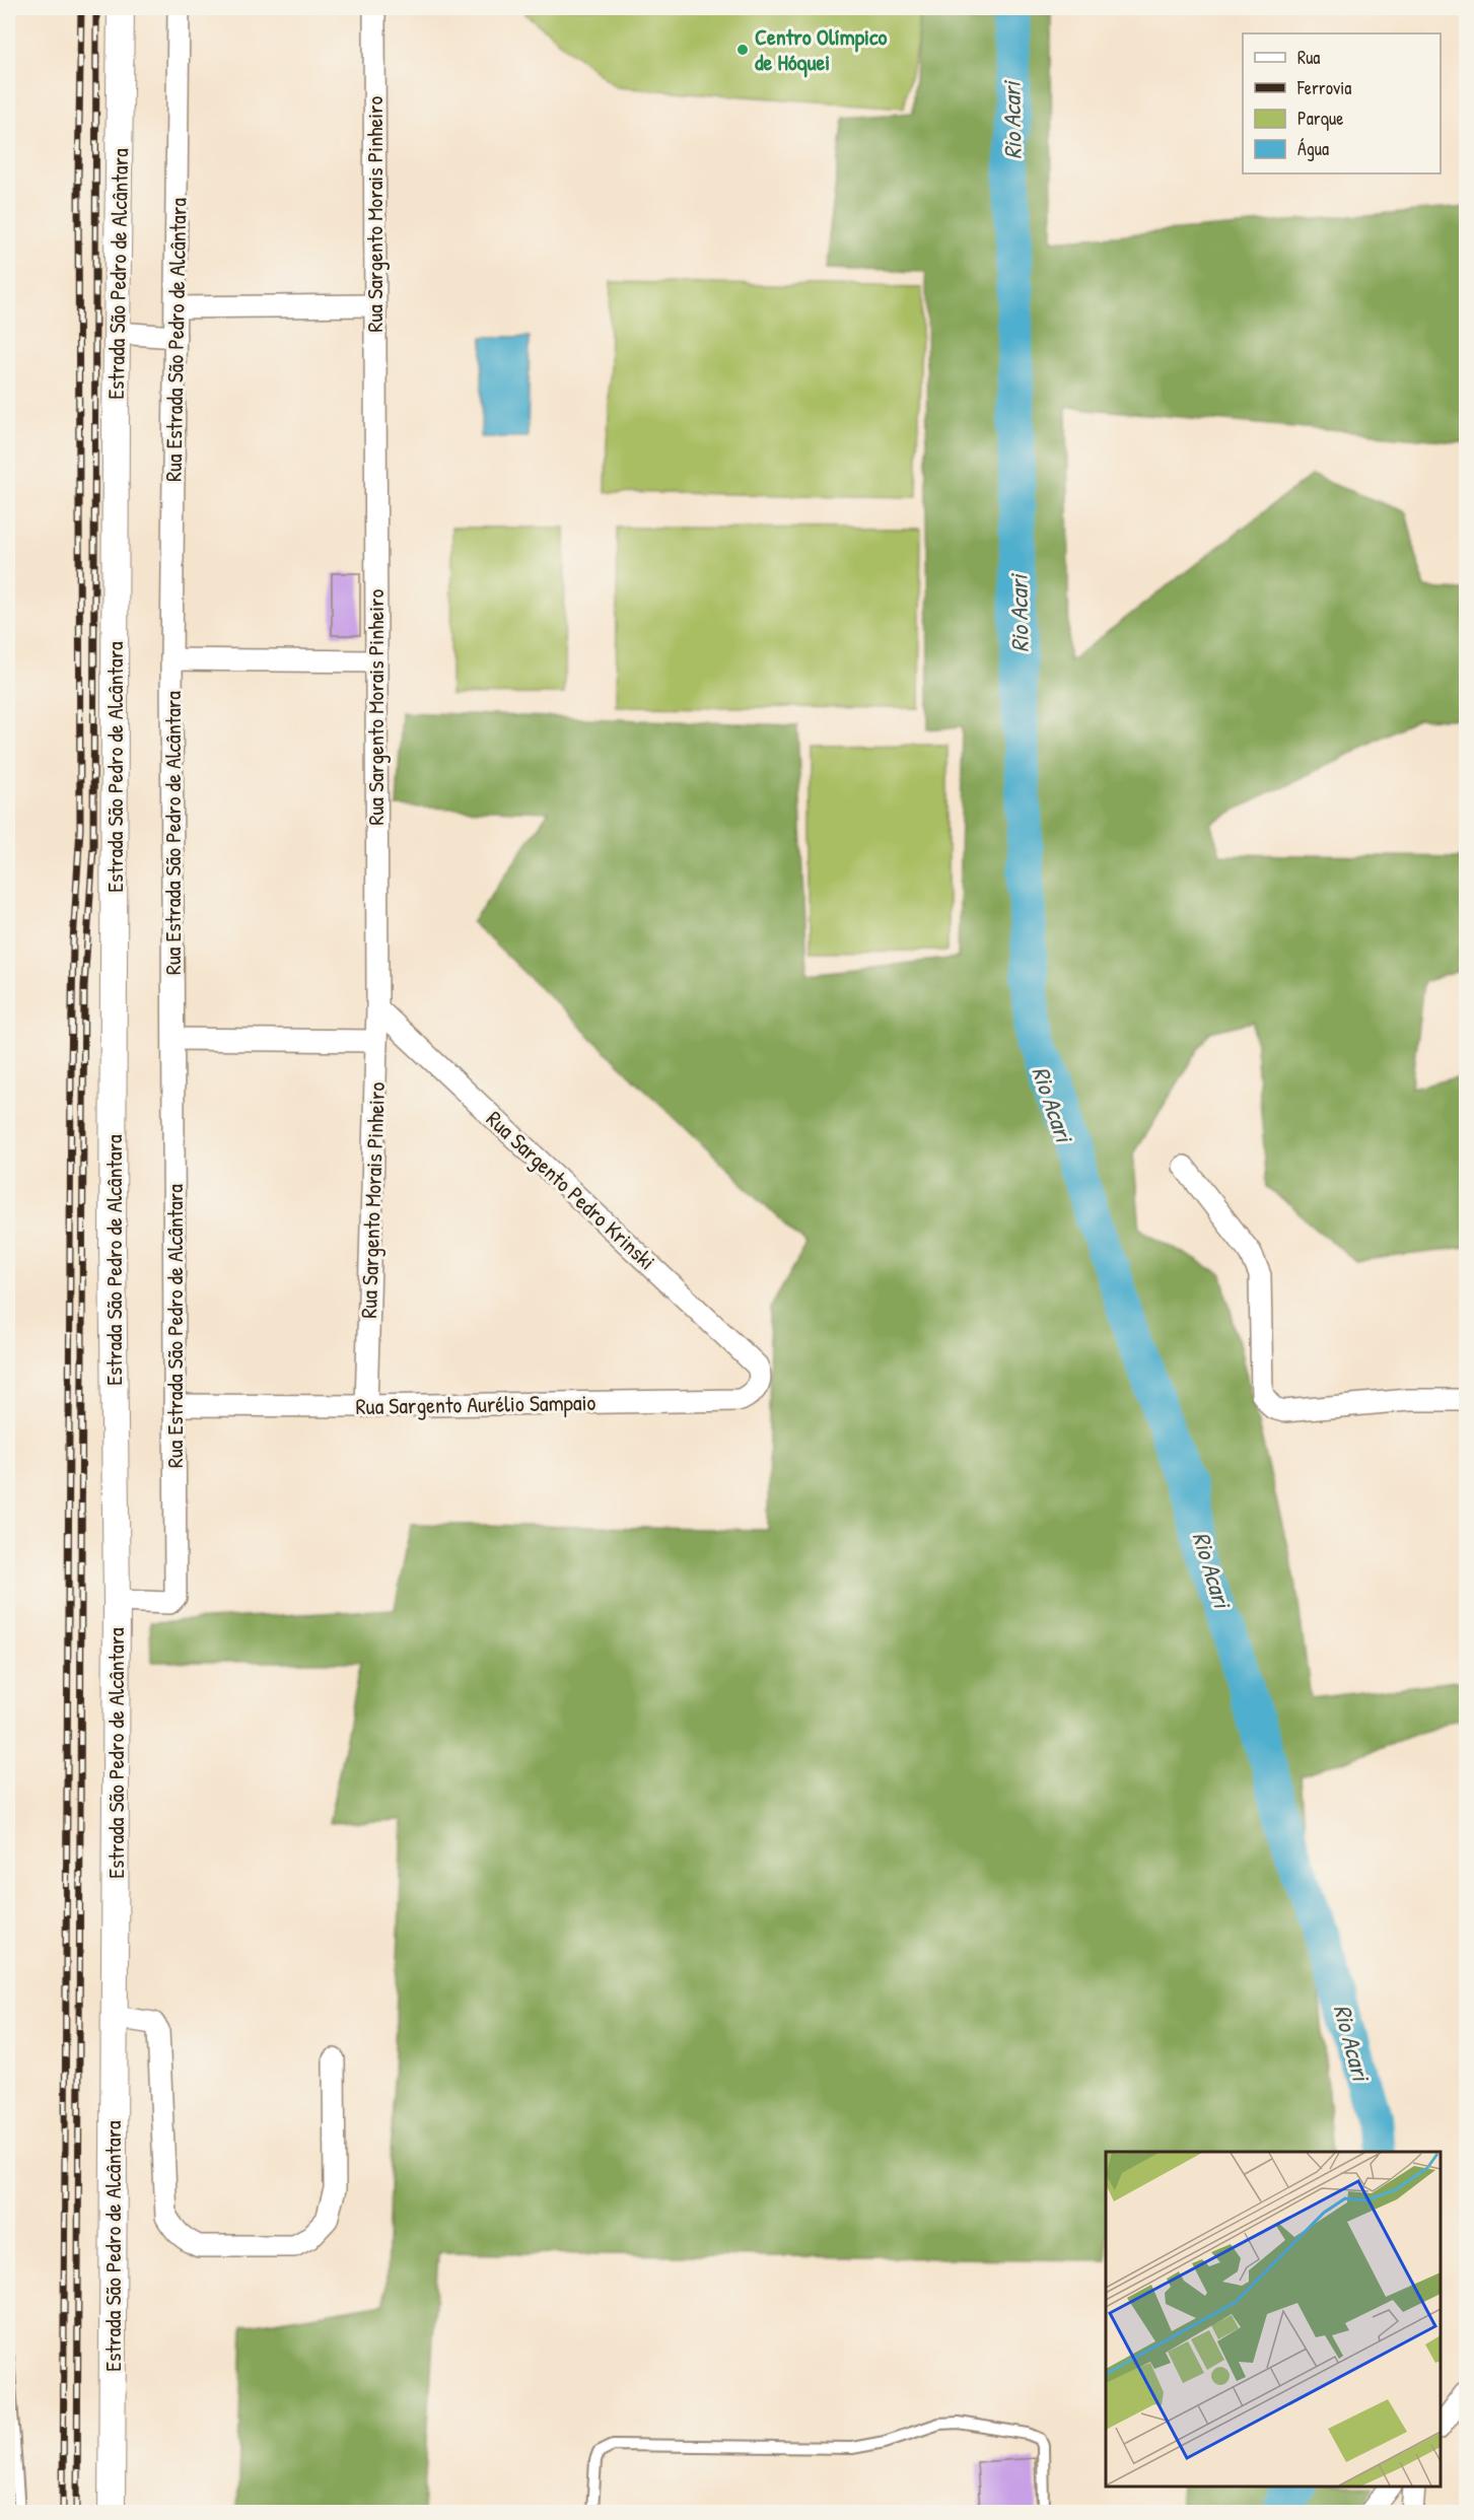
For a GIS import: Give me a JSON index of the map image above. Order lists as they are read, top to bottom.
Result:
{
  "streets": {
    "street": [
      "Rua Sargento Morais Pinheiro",
      "Estrada São Pedro de Alcântara",
      "Rua Estrada São Pedro de Alcântara",
      "Rua Sargento Pedro Krinski",
      "Rua Sargento Aurélio Sampaio"
    ]
  },
  "crossings": [
    ["Rua Sargento Morais Pinheiro", "Rua Sargento Pedro Krinski"],
    ["Rua Sargento Morais Pinheiro", "Rua Sargento Aurélio Sampaio"],
    ["Estrada São Pedro de Alcântara", "Rua Estrada São Pedro de Alcântara"],
    ["Rua Estrada São Pedro de Alcântara", "Rua Sargento Aurélio Sampaio"],
    ["Rua Sargento Pedro Krinski", "Rua Sargento Aurélio Sampaio"]
  ],
  "water": ["Rio Acari"],
  "places": ["Centro Olímpico de Hóquei"],
  "legend": [
    "Rua",
    "Ferrovia",
    "Parque",
    "Água"
  ]
}
